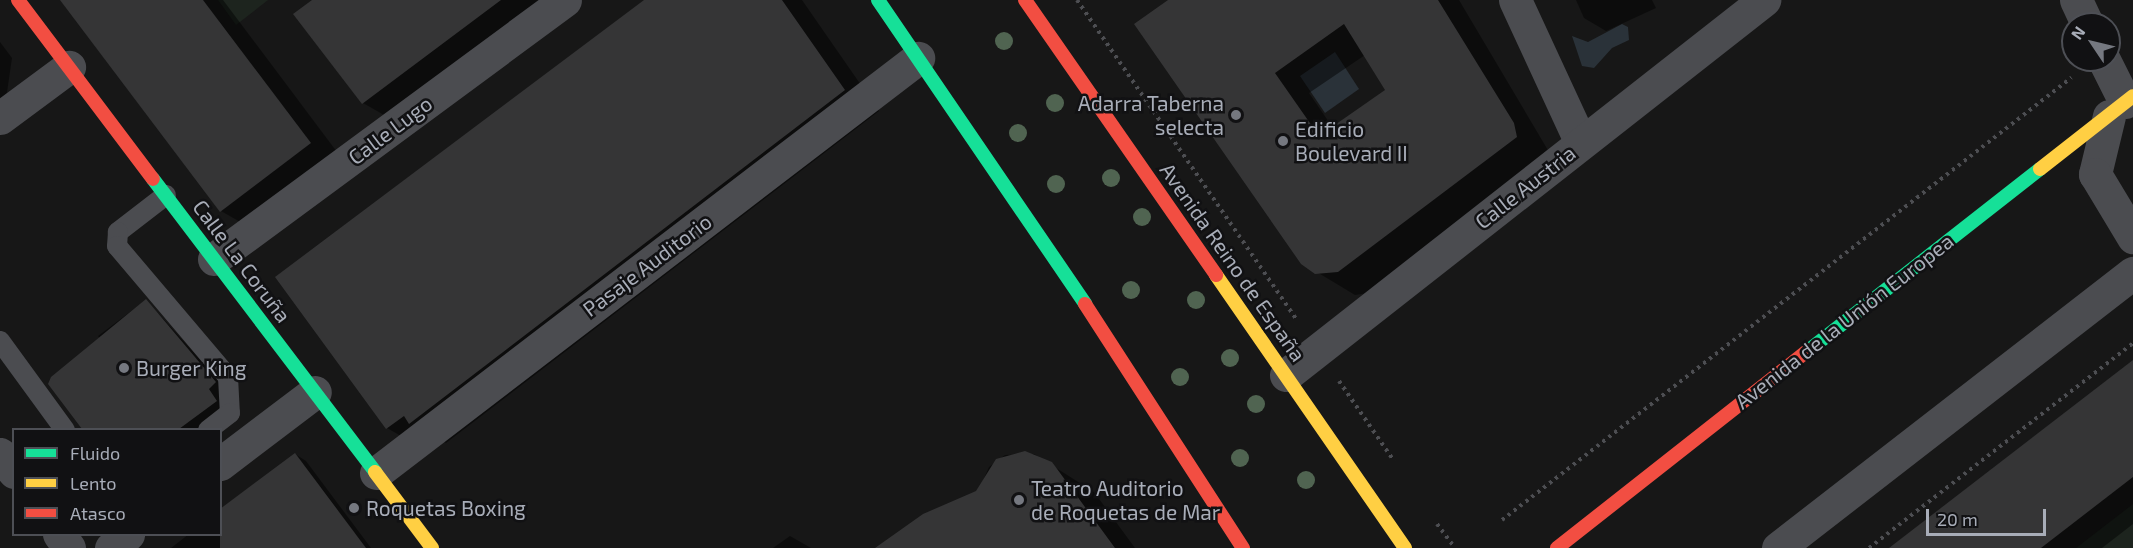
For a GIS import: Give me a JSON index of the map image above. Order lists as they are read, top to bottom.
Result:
{
  "streets": {
    "street": [
      "Calle Lugo",
      "Calle Austria",
      "Calle La Coruña",
      "Avenida Reino de España",
      "Pasaje Auditorio",
      "Avenida de la Unión Europea"
    ]
  },
  "crossings": [
    ["Calle Lugo", "Calle La Coruña"],
    ["Calle Austria", "Avenida Reino de España"],
    ["Calle La Coruña", "Pasaje Auditorio"]
  ],
  "places": [
    "Adarra Taberna selecta",
    "Edificio Boulevard II",
    "Burger King",
    "Teatro Auditorio de Roquetas de Mar",
    "Roquetas Boxing"
  ],
  "legend": ["Fluido", "Lento", "Atasco"],
  "scale_bar": "20 m",
  "north": "top left"
}
